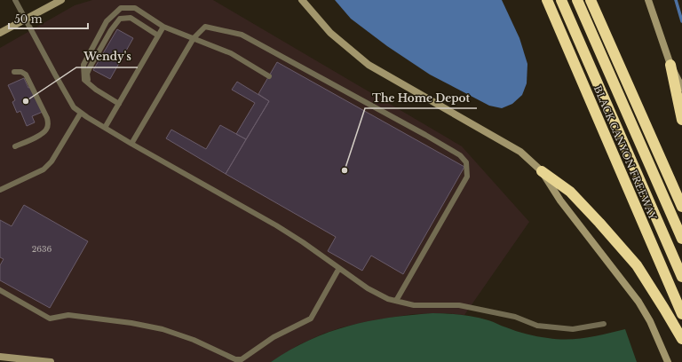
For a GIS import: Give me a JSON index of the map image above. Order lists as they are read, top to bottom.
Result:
{
  "streets": {
    "highway": ["BLACK CANYON FREEWAY"]
  },
  "places": ["Wendy's", "The Home Depot"],
  "house_numbers": ["2636"],
  "scale_bar": "50 m"
}
